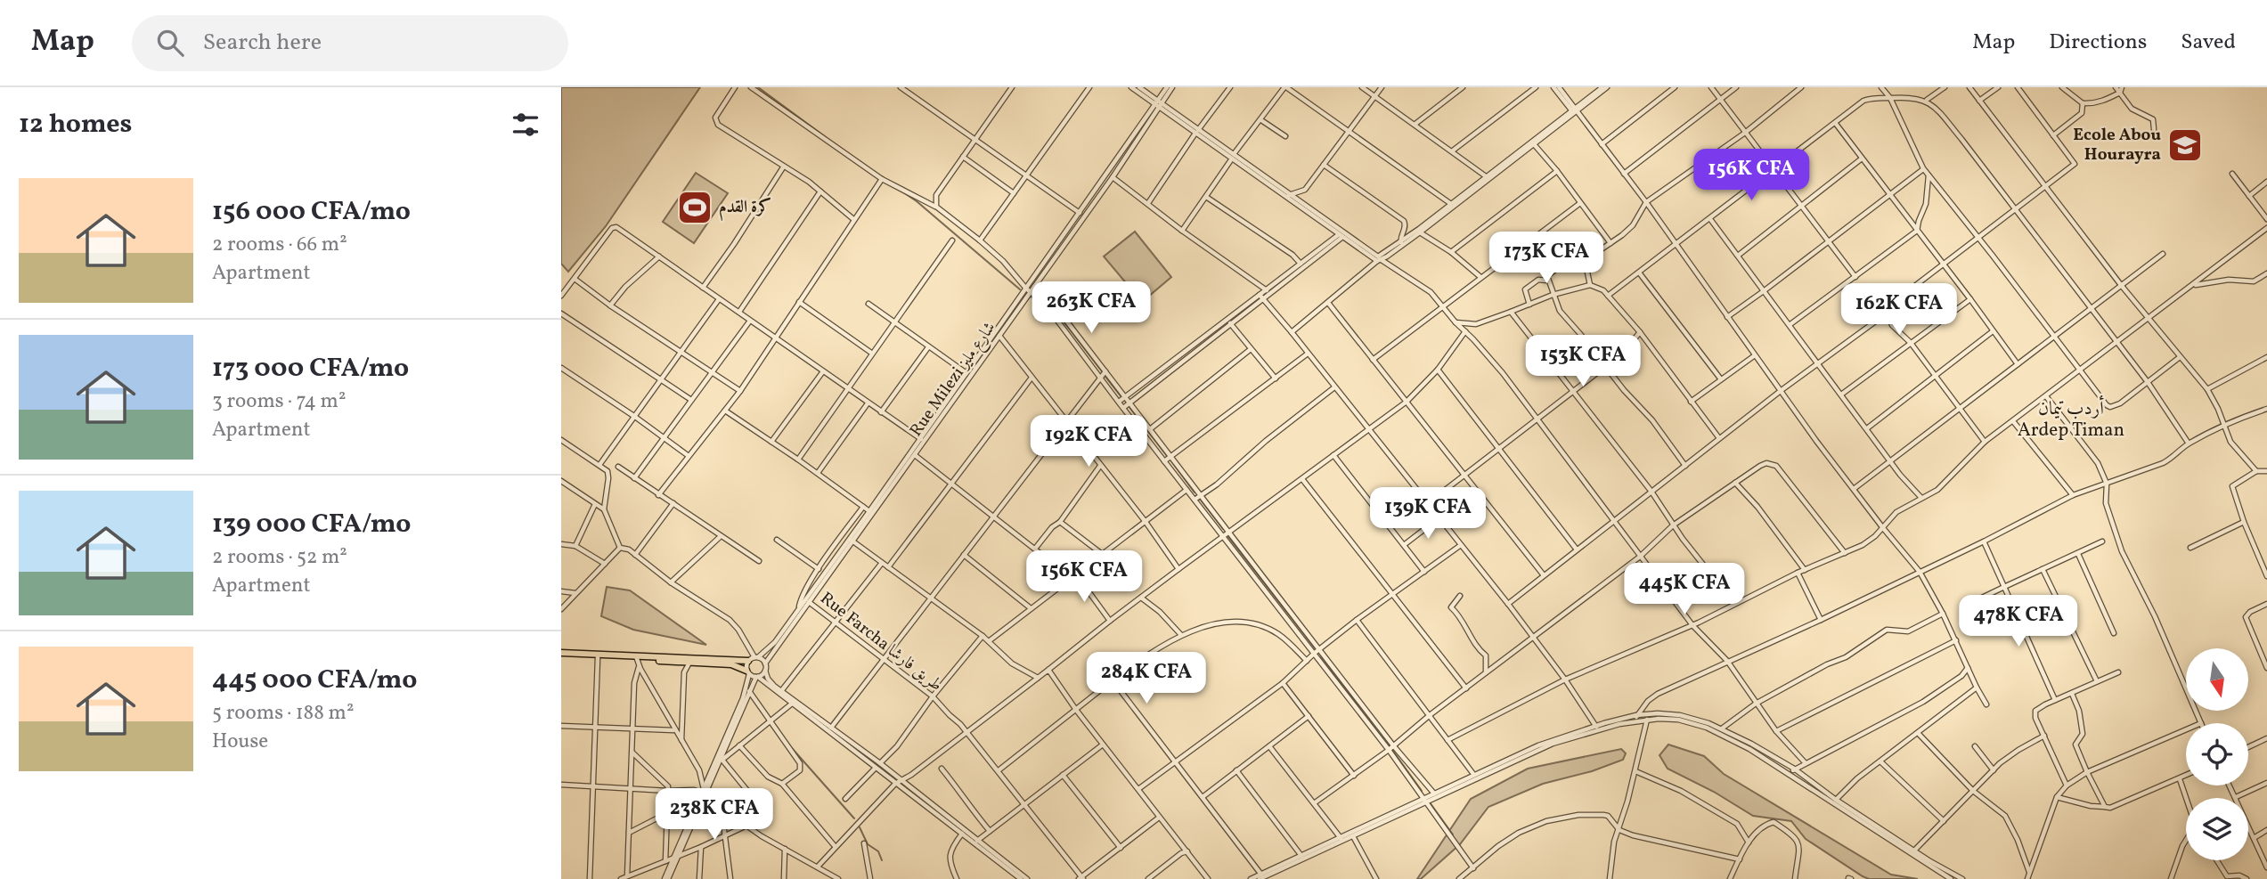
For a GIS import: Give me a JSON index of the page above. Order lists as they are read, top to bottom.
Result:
{
  "streets": {
    "street": ["Rue Milezi شارع مليز", "Rue Farcha طريق فارشا"]
  },
  "crossings": [
    ["Rue Milezi شارع مليز", "Rue Farcha طريق فارشا"]
  ],
  "districts": ["أردب تيمان Ardep Timan"],
  "places": {
    "school or university": ["Ecole Abou Hourayra"],
    "sports": ["كرة القدم"]
  },
  "north": "bottom",
  "page": {
    "header": "Map",
    "search": "Search here",
    "nav": ["Map", "Directions", "Saved"],
    "heading": "12 homes",
    "price": [
      "156K CFA",
      "173K CFA",
      "263K CFA",
      "162K CFA",
      "153K CFA",
      "192K CFA",
      "139K CFA",
      "156K CFA",
      "445K CFA",
      "478K CFA",
      "284K CFA",
      "238K CFA"
    ],
    "list": [
      {
        "name": "156 000 CFA/mo",
        "note": "2 rooms · 66 m² · Apartment"
      },
      {
        "name": "173 000 CFA/mo",
        "note": "3 rooms · 74 m² · Apartment"
      },
      {
        "name": "139 000 CFA/mo",
        "note": "2 rooms · 52 m² · Apartment"
      },
      {
        "name": "445 000 CFA/mo",
        "note": "5 rooms · 188 m² · House"
      }
    ]
  }
}
